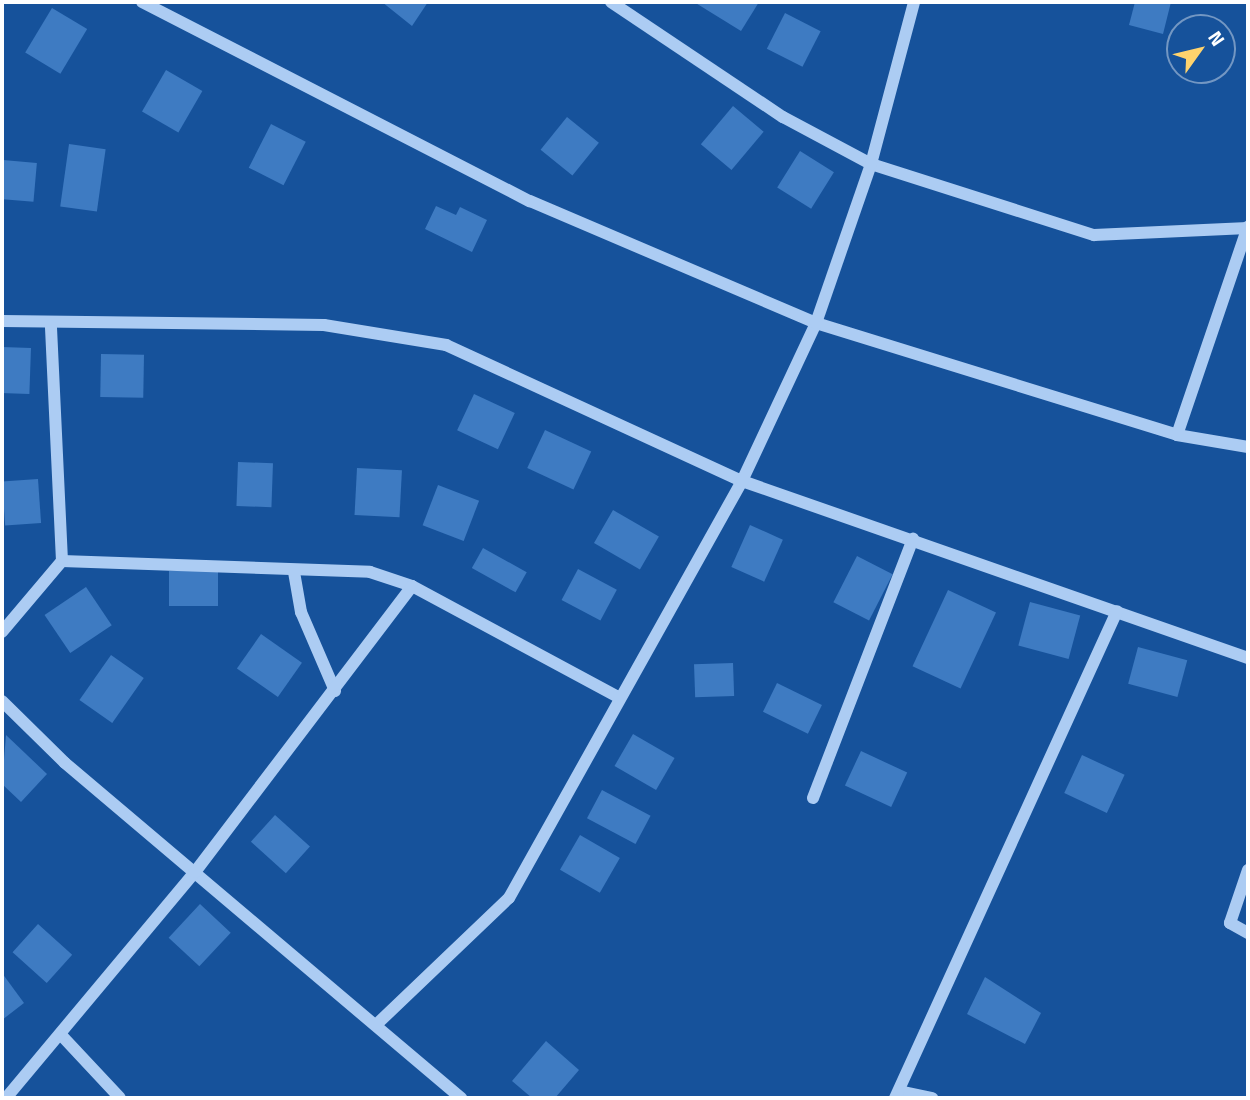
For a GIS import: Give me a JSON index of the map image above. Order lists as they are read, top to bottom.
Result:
{
  "north": "top right"
}
